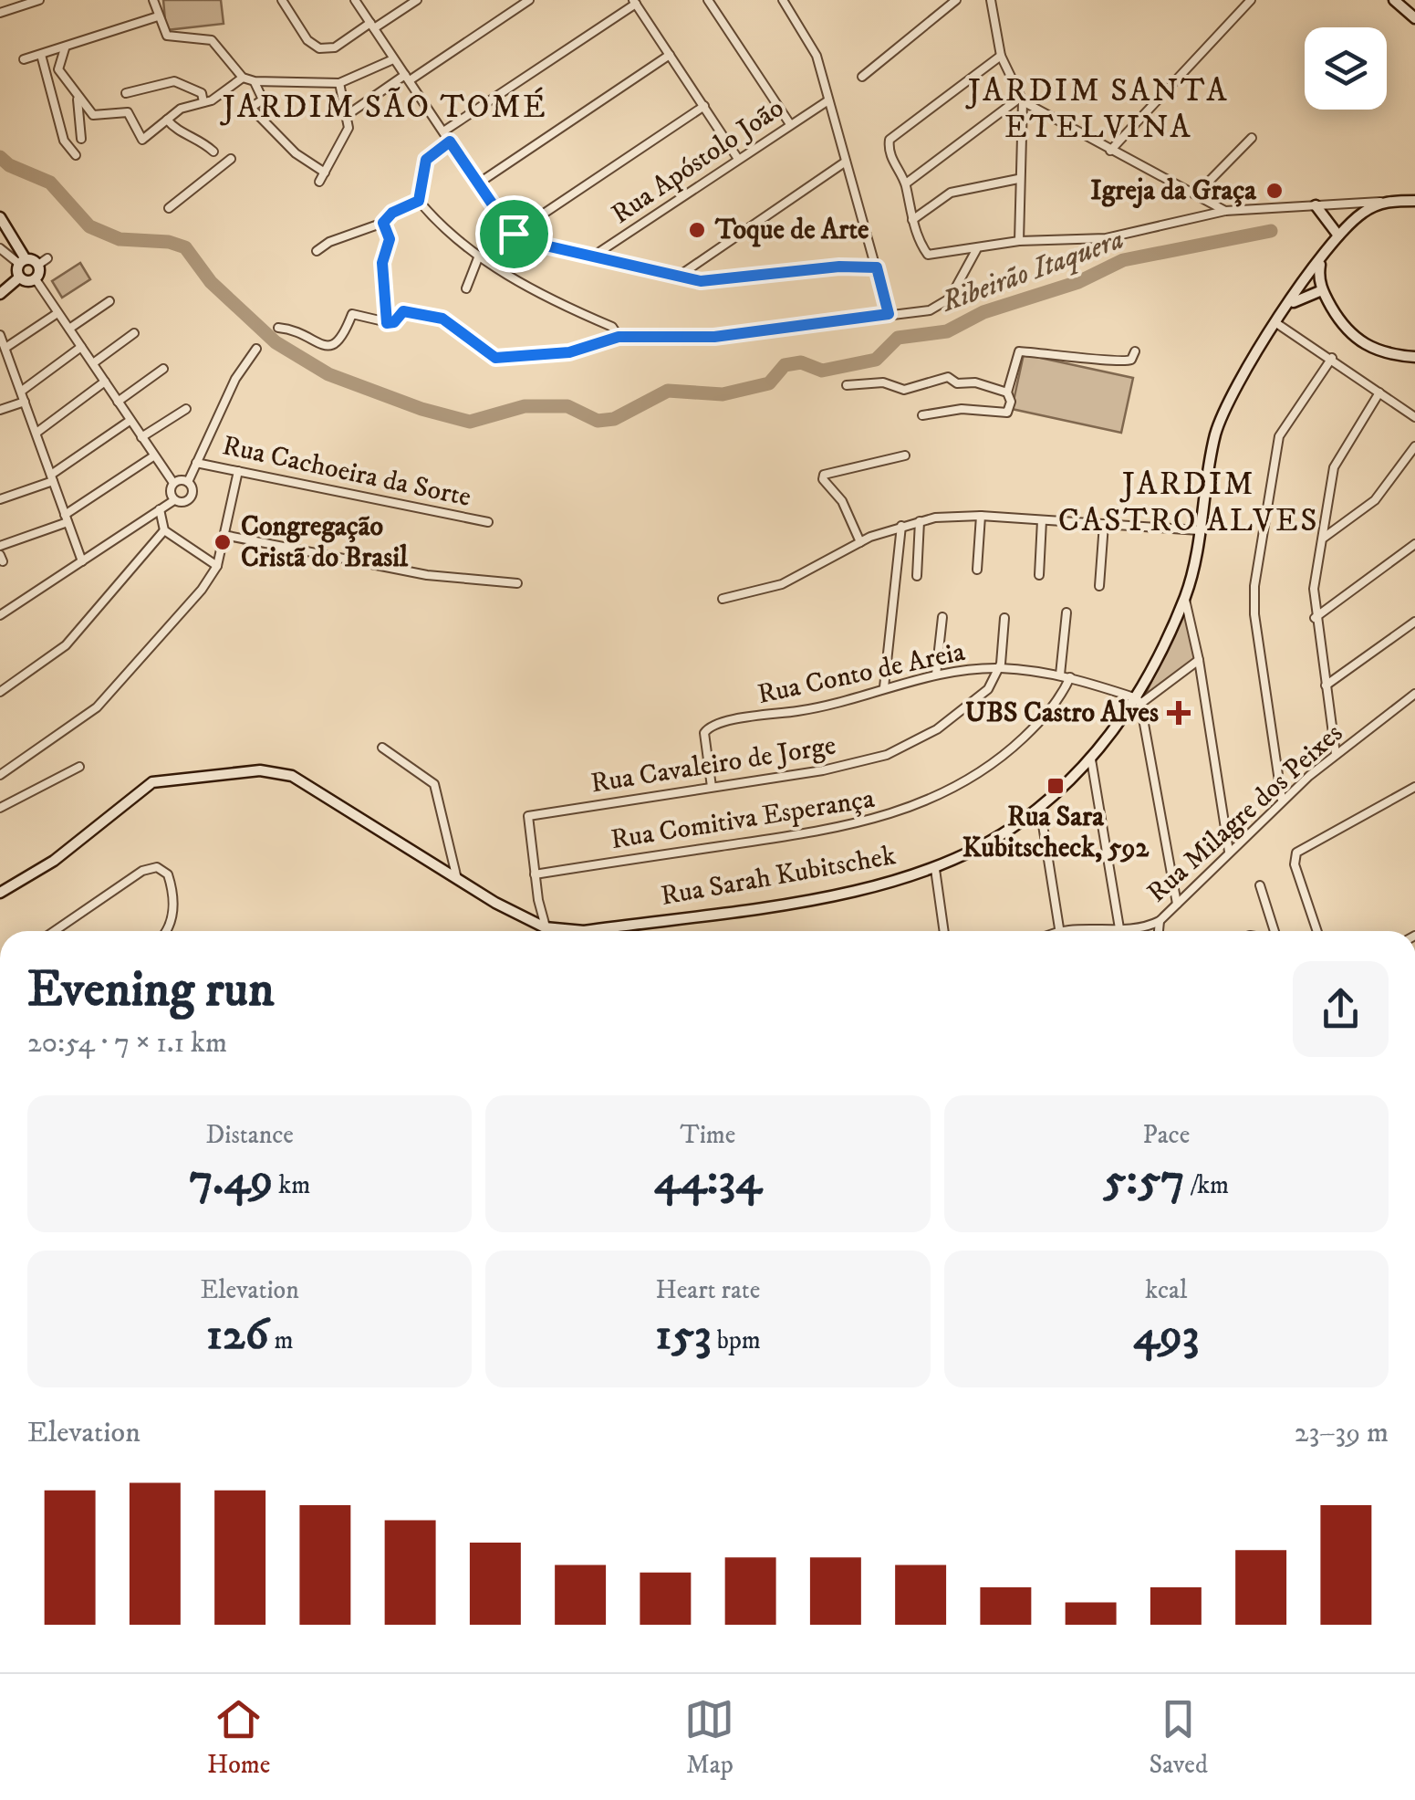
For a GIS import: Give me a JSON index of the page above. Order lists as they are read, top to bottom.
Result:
{
  "streets": {
    "street": [
      "Rua Apóstolo João",
      "Rua Cachoeira da Sorte",
      "Rua Conto de Areia",
      "Rua Cavaleiro de Jorge",
      "Rua Milagre dos Peixes",
      "Rua Comitiva Esperança",
      "Rua Sarah Kubitschek"
    ]
  },
  "crossings": [
    ["Rua Conto de Areia", "Rua Cavaleiro de Jorge"],
    ["Rua Conto de Areia", "Rua Comitiva Esperança"],
    ["Rua Conto de Areia", "Rua Sarah Kubitschek"],
    ["Rua Cavaleiro de Jorge", "Rua Comitiva Esperança"],
    ["Rua Cavaleiro de Jorge", "Rua Sarah Kubitschek"]
  ],
  "districts": ["JARDIM SANTA ETELVINA", "JARDIM SÃO TOMÉ", "JARDIM CASTRO ALVES"],
  "water": ["Ribeirão Itaquera"],
  "places": {
    "other": ["Igreja da Graça", "Toque de Arte", "Congregação Cristã do Brasil"],
    "health": ["UBS Castro Alves"],
    "transit": ["Rua Sara Kubitscheck, 592"]
  },
  "page": {
    "heading": ["Evening run", "20:54 · 7 × 1.1 km"],
    "stats": [
      ["Distance", "7.49 km"],
      ["Time", "44:34"],
      ["Pace", "5:57 /km"],
      ["Elevation", "126 m"],
      ["Heart rate", "153 bpm"],
      ["kcal", "493"]
    ],
    "chart": ["Elevation", "23–39 m"],
    "tabs": ["Home", "Map", "Saved"]
  }
}
